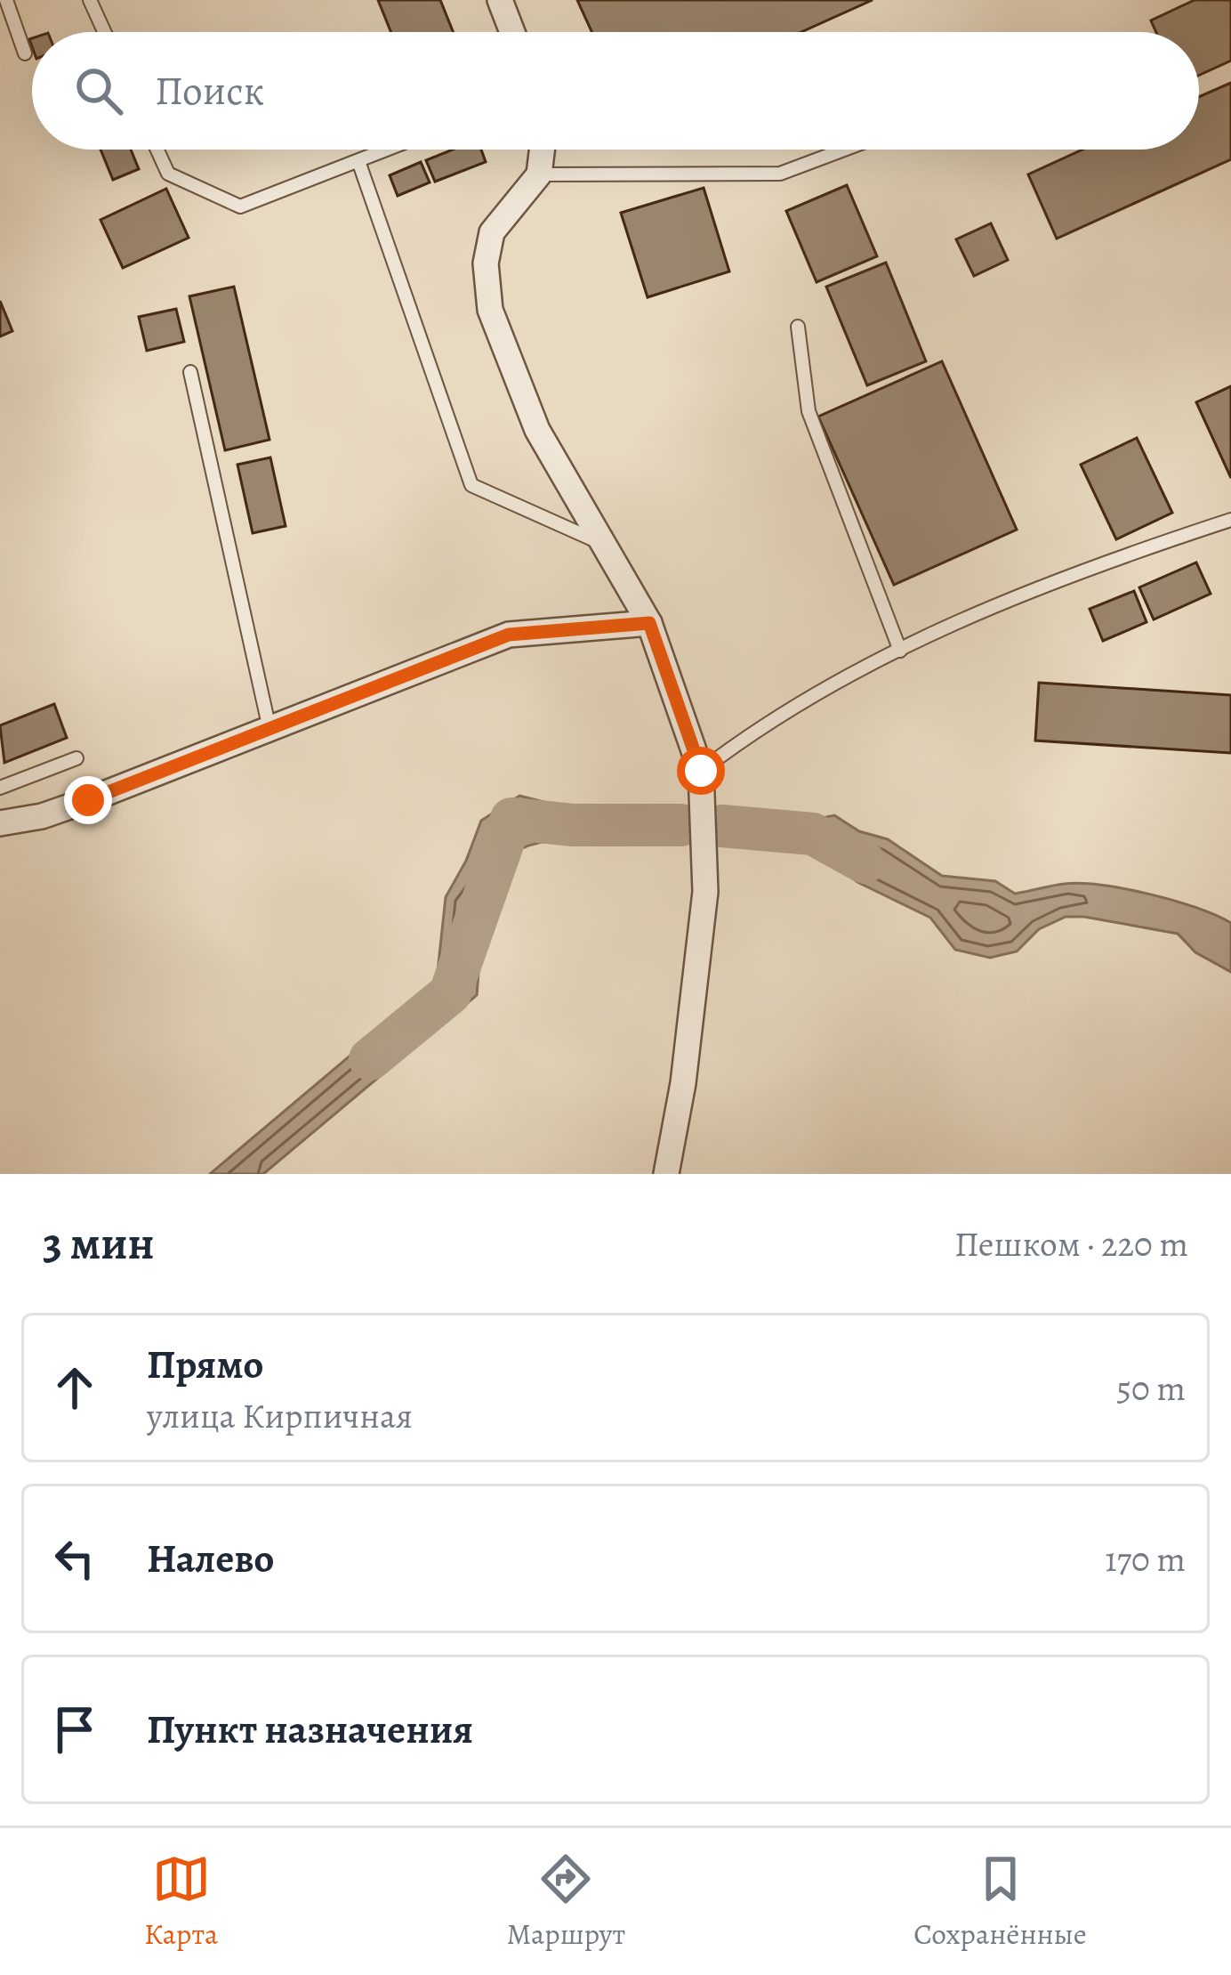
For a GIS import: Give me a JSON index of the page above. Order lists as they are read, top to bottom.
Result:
{
  "page": {
    "search": "Поиск",
    "heading": ["3 мин", "Пешком · 220 m"],
    "list": [
      ["Прямо", "улица Кирпичная", "50 m"],
      ["Налево", "170 m"],
      "Пункт назначения"
    ],
    "nav": ["Карта", "Маршрут", "Сохранённые"]
  }
}
